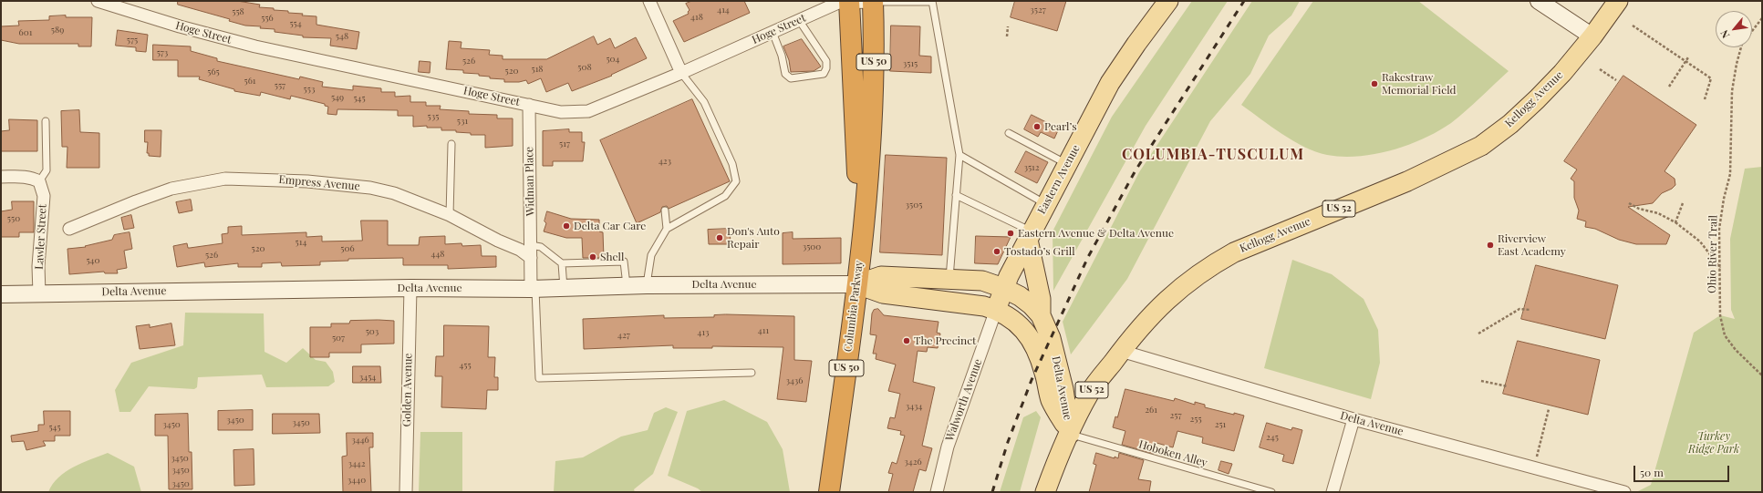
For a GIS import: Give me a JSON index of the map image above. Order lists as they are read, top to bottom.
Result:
{
  "streets": {
    "highway": ["US 50", "Columbia Parkway"],
    "main road": [
      "Kellogg Avenue",
      "Eastern Avenue",
      "US 52",
      "Delta Avenue"
    ],
    "street": [
      "Hoge Street",
      "Widman Place",
      "Empress Avenue",
      "Lawler Street",
      "Golden Avenue",
      "Walworth Avenue"
    ],
    "lane": ["Hoboken Alley"],
    "path": ["Ohio River Trail"]
  },
  "crossings": [
    ["Hoge Street", "Widman Place"],
    ["Hoge Street", "Columbia Parkway"],
    ["Kellogg Avenue", "US 52"],
    ["Kellogg Avenue", "Delta Avenue"],
    ["Kellogg Avenue", "Hoboken Alley"],
    ["Eastern Avenue", "Delta Avenue"],
    ["Eastern Avenue", "Walworth Avenue"],
    ["Widman Place", "Empress Avenue"],
    ["US 52", "Delta Avenue"],
    ["US 52", "Hoboken Alley"],
    ["Lawler Street", "Delta Avenue"],
    ["Delta Avenue", "Columbia Parkway"],
    ["Delta Avenue", "Golden Avenue"],
    ["Delta Avenue", "Walworth Avenue"],
    ["Delta Avenue", "Hoboken Alley"]
  ],
  "districts": ["COLUMBIA-TUSCULUM"],
  "parks": ["Turkey Ridge Park"],
  "places": [
    "Rakestraw Memorial Field",
    "Pearl’s",
    "Delta Car Care",
    "Eastern Avenue & Delta Avenue",
    "Don's Auto Repair",
    "Riverview East Academy",
    "Tostado’s Grill",
    "Shell",
    "The Precinct"
  ],
  "house_numbers": [
    "414",
    "3527",
    "558",
    "418",
    "556",
    "554",
    "589",
    "601",
    "548",
    "575",
    "573",
    "504",
    "526",
    "3515",
    "508",
    "518",
    "520",
    "565",
    "561",
    "557",
    "553",
    "549",
    "545",
    "535",
    "531",
    "517",
    "423",
    "3512",
    "3505",
    "550",
    "514",
    "3500",
    "520",
    "506",
    "448",
    "526",
    "540",
    "411",
    "503",
    "413",
    "427",
    "507",
    "455",
    "3454",
    "3436",
    "3434",
    "261",
    "257",
    "255",
    "3450",
    "3450",
    "3450",
    "251",
    "545",
    "245",
    "3446",
    "3450",
    "3426",
    "3442",
    "3450",
    "3440",
    "3450"
  ],
  "scale_bar": "50 m",
  "north": "bottom left"
}
